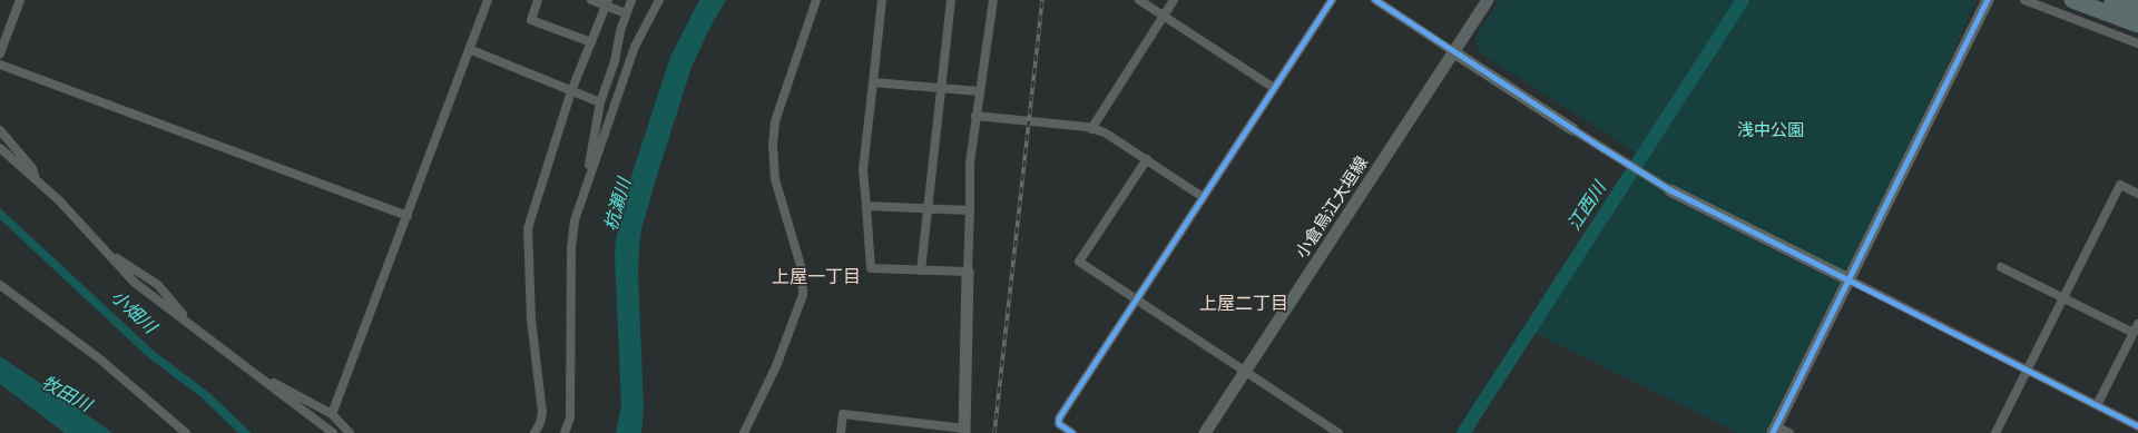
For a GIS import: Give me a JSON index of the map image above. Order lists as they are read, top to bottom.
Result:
{
  "streets": {
    "street": ["小倉烏江大垣線"]
  },
  "districts": ["上屋一丁目", "上屋二丁目"],
  "water": [
    "杭瀬川",
    "江西川",
    "小畑川",
    "牧田川"
  ],
  "parks": ["浅中公園"]
}
